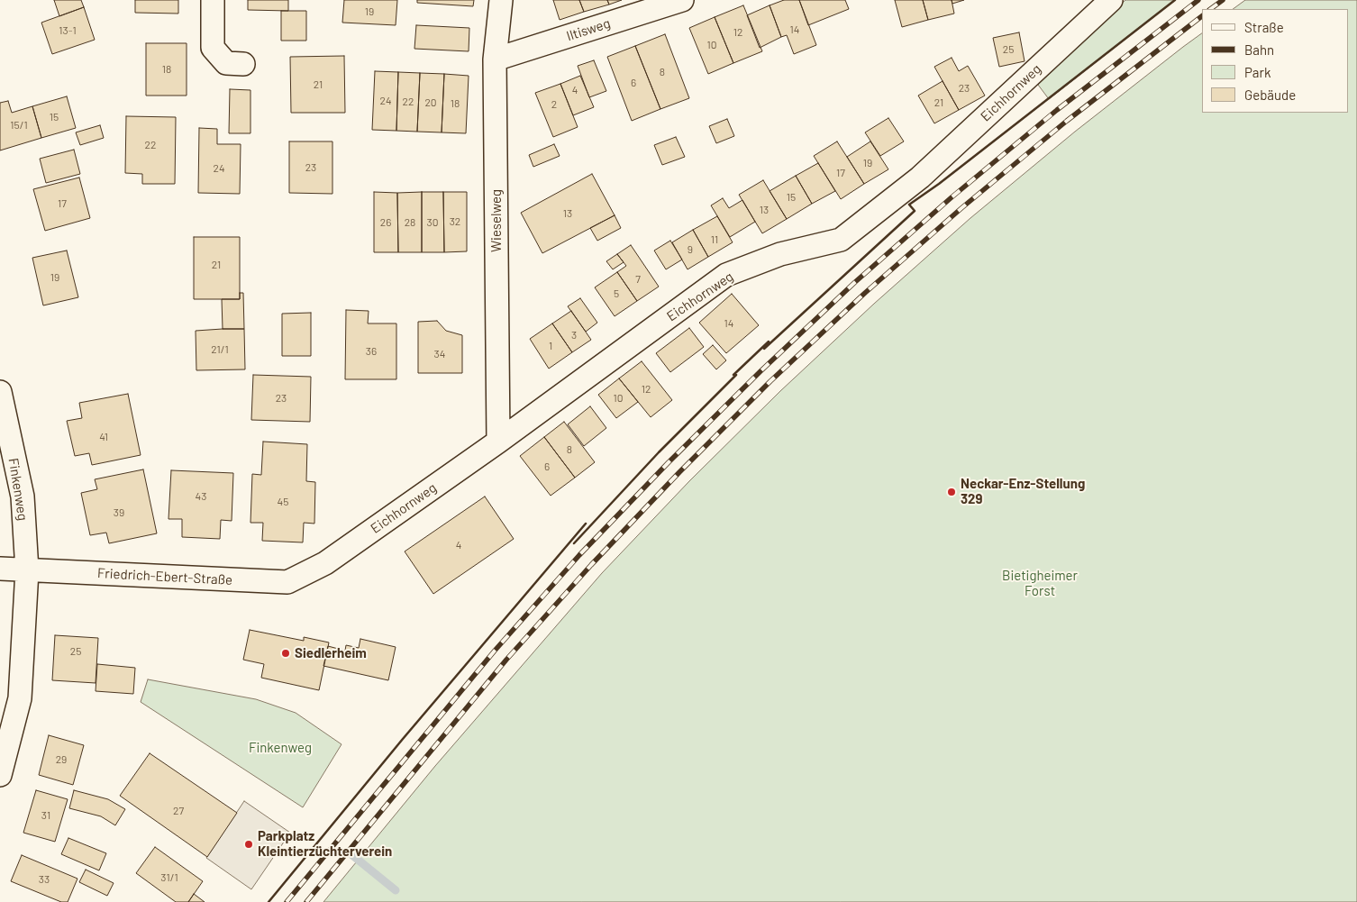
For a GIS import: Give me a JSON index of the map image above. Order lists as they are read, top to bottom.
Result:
{
  "streets": {
    "street": [
      "Iltisweg",
      "Eichhornweg",
      "Wieselweg",
      "Finkenweg",
      "Friedrich-Ebert-Straße"
    ]
  },
  "crossings": [
    ["Iltisweg", "Wieselweg"],
    ["Eichhornweg", "Wieselweg"],
    ["Eichhornweg", "Friedrich-Ebert-Straße"],
    ["Finkenweg", "Friedrich-Ebert-Straße"]
  ],
  "parks": ["Bietigheimer Forst", "Finkenweg"],
  "places": ["Neckar-Enz-Stellung 329", "Siedlerheim", "Parkplatz Kleintierzüchterverein"],
  "house_numbers": [
    "19",
    "14",
    "13-1",
    "12",
    "10",
    "25",
    "18",
    "8",
    "6",
    "21",
    "23",
    "4",
    "24",
    "22",
    "20",
    "21",
    "18",
    "2",
    "15",
    "15/1",
    "22",
    "19",
    "23",
    "24",
    "17",
    "15",
    "17",
    "13",
    "13",
    "32",
    "26",
    "28",
    "30",
    "11",
    "9",
    "21",
    "19",
    "7",
    "5",
    "14",
    "3",
    "1",
    "21/1",
    "36",
    "34",
    "12",
    "23",
    "10",
    "41",
    "8",
    "6",
    "43",
    "45",
    "39",
    "4",
    "25",
    "29",
    "27",
    "31",
    "31/1",
    "33"
  ],
  "legend": [
    "Straße",
    "Bahn",
    "Park",
    "Gebäude"
  ]
}
